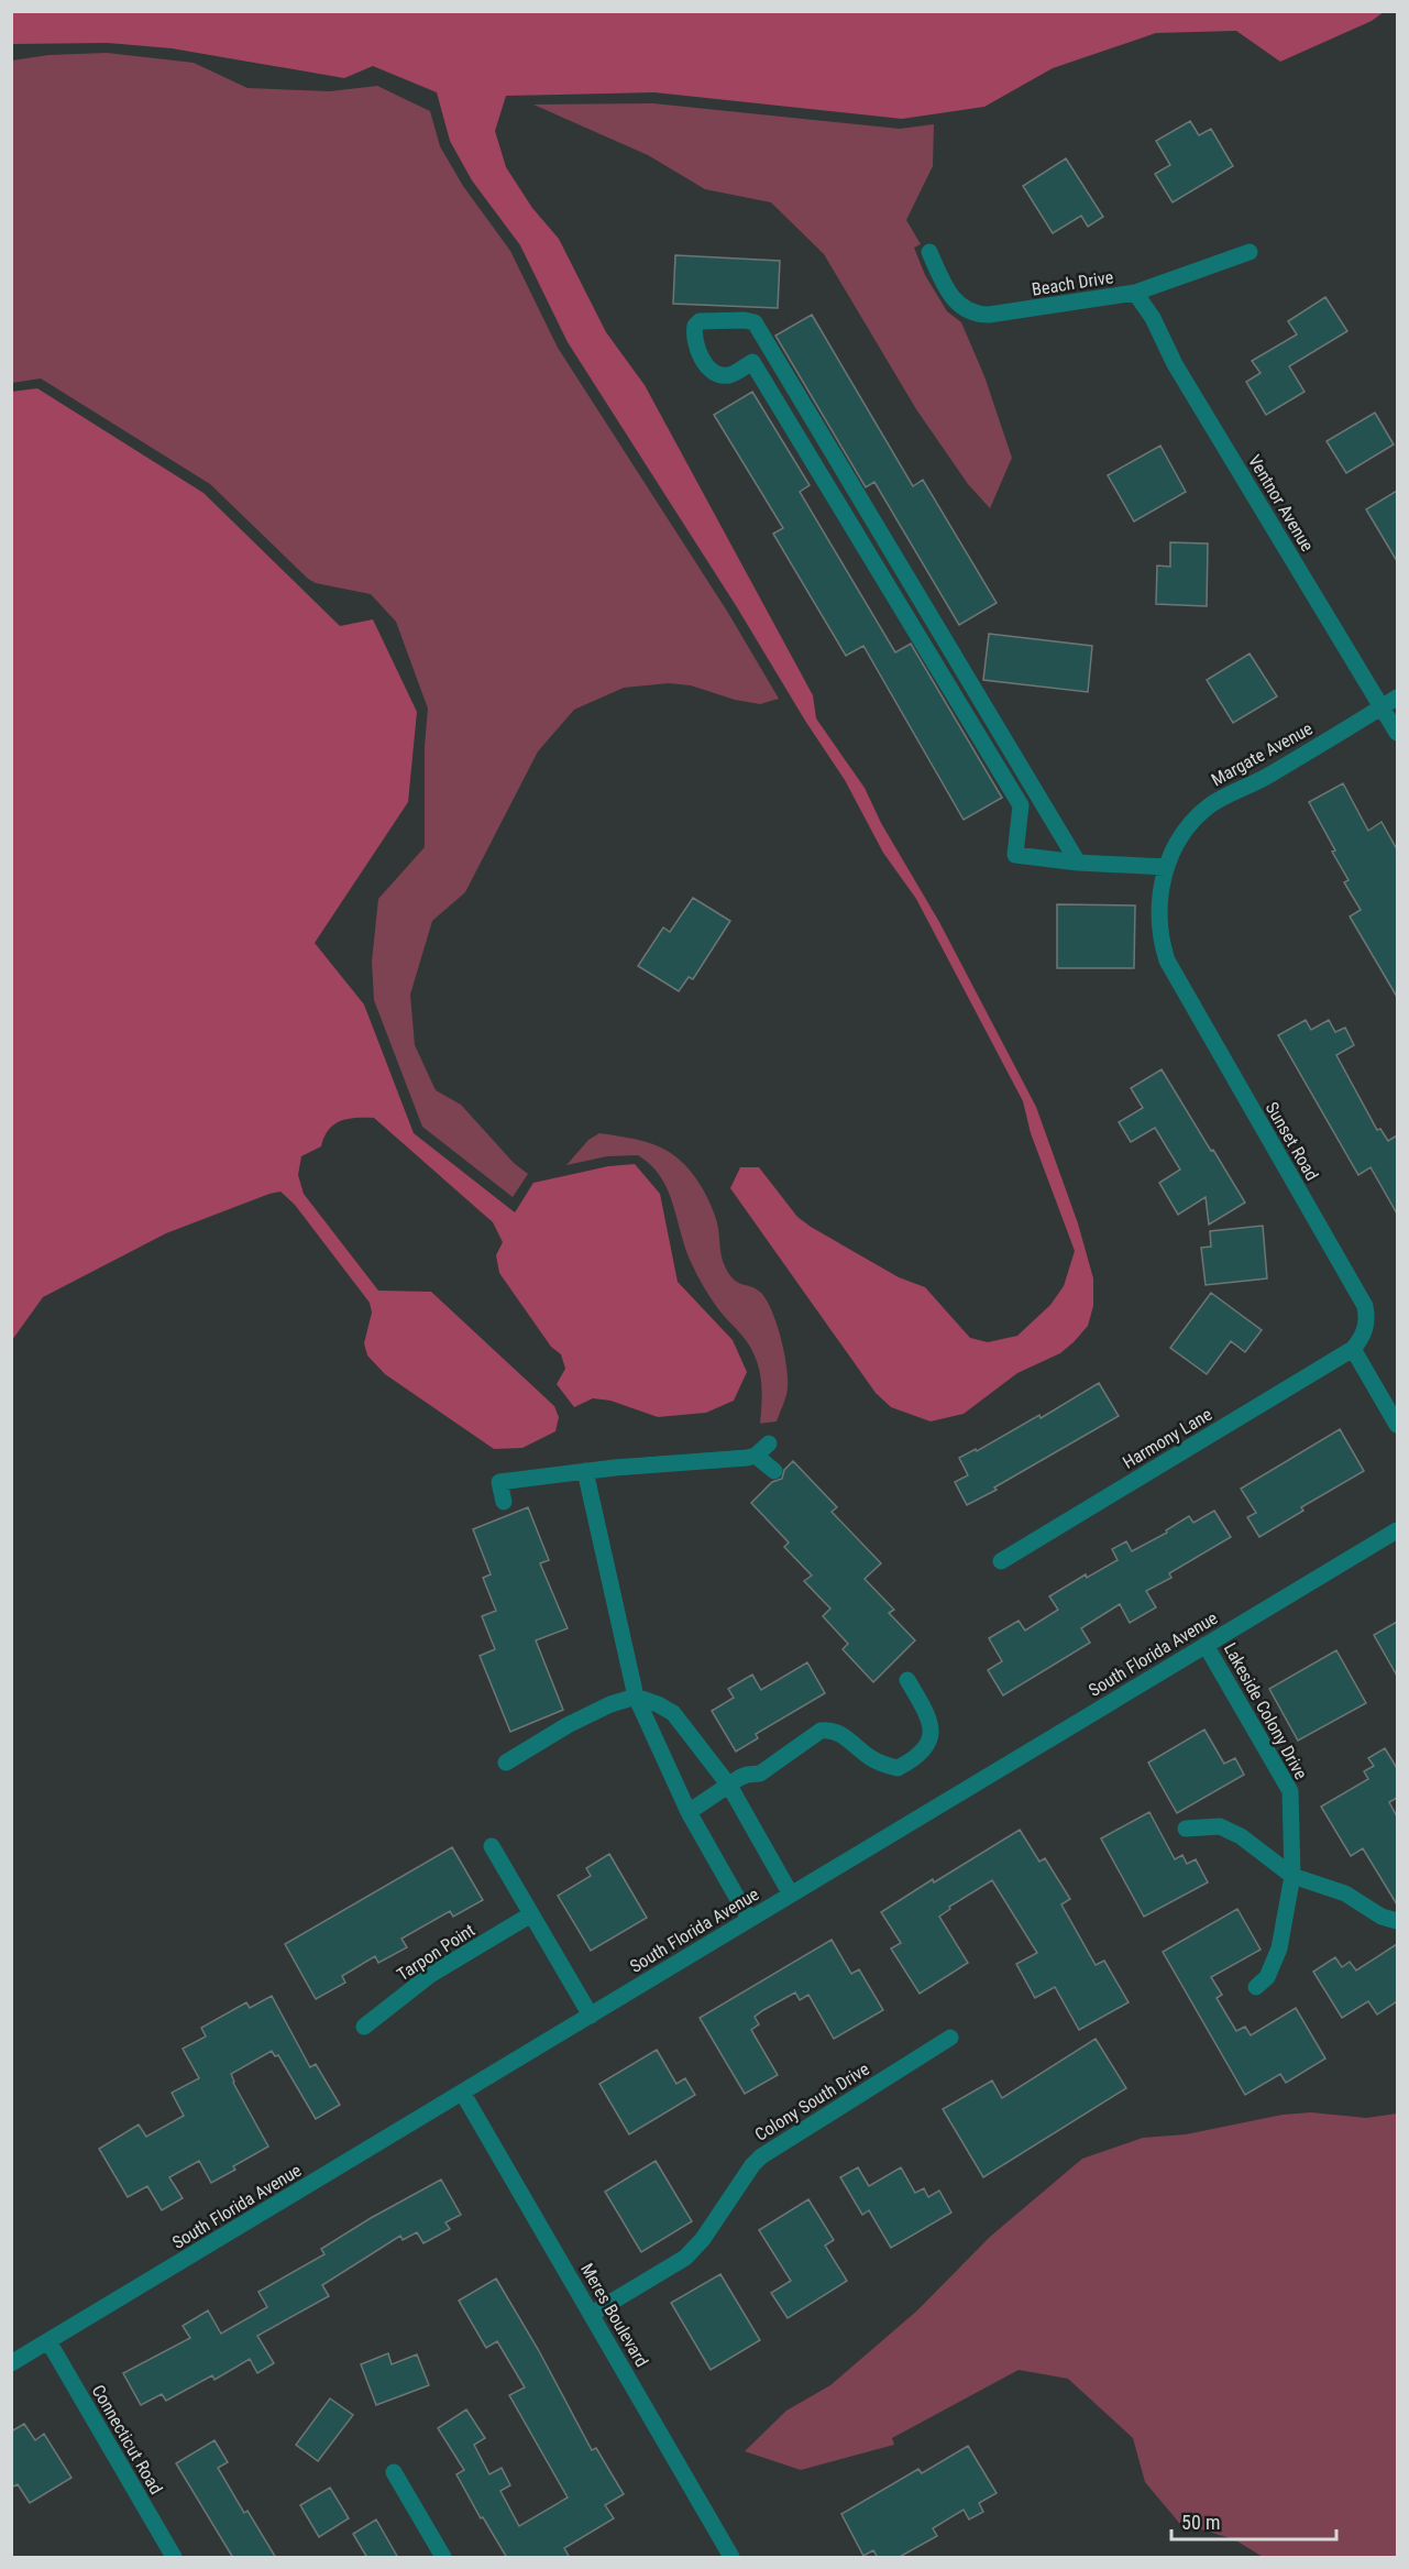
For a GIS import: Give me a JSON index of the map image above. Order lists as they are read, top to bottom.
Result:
{
  "streets": {
    "street": [
      "Beach Drive",
      "Ventnor Avenue",
      "Margate Avenue",
      "Sunset Road",
      "Harmony Lane",
      "South Florida Avenue",
      "Lakeside Colony Drive",
      "Tarpon Point",
      "Colony South Drive",
      "Meres Boulevard",
      "Connecticut Road"
    ]
  },
  "crossings": [
    ["Beach Drive", "Ventnor Avenue"],
    ["Ventnor Avenue", "Margate Avenue"],
    ["Margate Avenue", "Sunset Road"],
    ["Sunset Road", "Harmony Lane"],
    ["South Florida Avenue", "Lakeside Colony Drive"],
    ["South Florida Avenue", "Meres Boulevard"],
    ["South Florida Avenue", "Connecticut Road"],
    ["Colony South Drive", "Meres Boulevard"]
  ],
  "scale_bar": "50 m"
}
